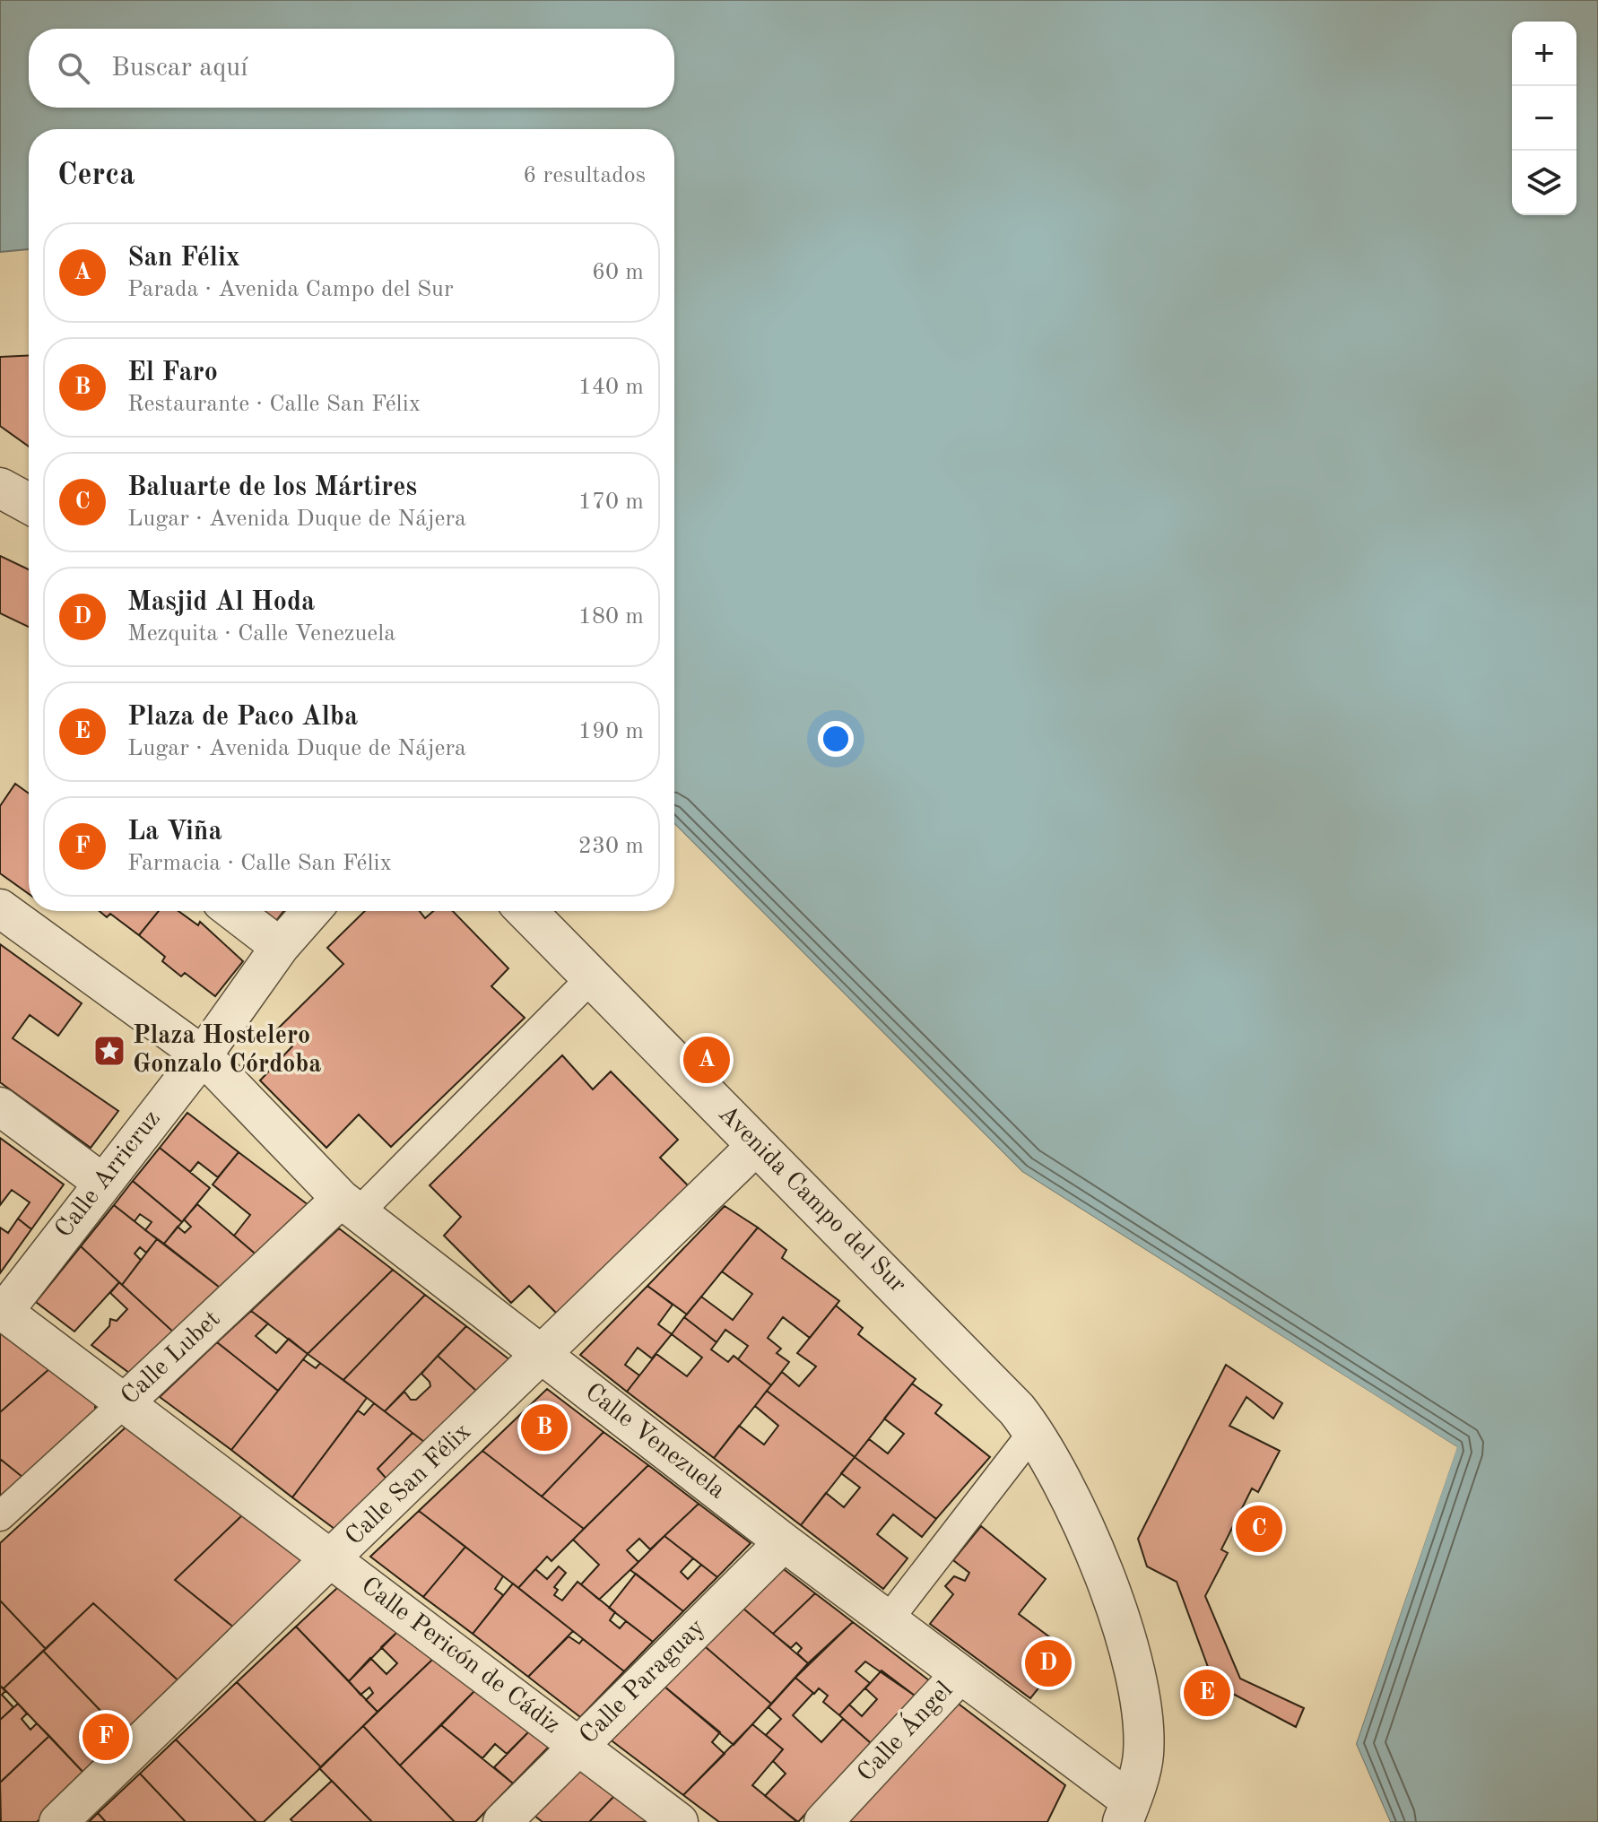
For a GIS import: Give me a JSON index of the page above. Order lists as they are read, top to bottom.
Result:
{
  "streets": {
    "street": [
      "Calle Arricruz",
      "Avenida Campo del Sur",
      "Calle Lubet",
      "Calle Venezuela",
      "Calle San Félix",
      "Calle Pericón de Cádiz",
      "Calle Paraguay",
      "Calle Ángel"
    ]
  },
  "crossings": [
    ["Calle Arricruz", "Calle Venezuela"],
    ["Calle Arricruz", "Calle Pericón de Cádiz"],
    ["Avenida Campo del Sur", "Calle Lubet"],
    ["Avenida Campo del Sur", "Calle Venezuela"],
    ["Avenida Campo del Sur", "Calle San Félix"],
    ["Calle Lubet", "Calle Venezuela"],
    ["Calle Lubet", "Calle Pericón de Cádiz"],
    ["Calle Venezuela", "Calle San Félix"],
    ["Calle Venezuela", "Calle Paraguay"],
    ["Calle Venezuela", "Calle Ángel"],
    ["Calle San Félix", "Calle Pericón de Cádiz"],
    ["Calle Pericón de Cádiz", "Calle Paraguay"]
  ],
  "places": {
    "place": ["Plaza Hostelero Gonzalo Córdoba"]
  },
  "page": {
    "map_buttons": ["+", "−"],
    "search": "Buscar aquí",
    "heading": ["Cerca", "6 resultados"],
    "list": [
      {
        "mark": "A",
        "name": "San Félix",
        "note": "Parada · Avenida Campo del Sur",
        "value": "60 m"
      },
      {
        "mark": "B",
        "name": "El Faro",
        "note": "Restaurante · Calle San Félix",
        "value": "140 m"
      },
      {
        "mark": "C",
        "name": "Baluarte de los Mártires",
        "note": "Lugar · Avenida Duque de Nájera",
        "value": "170 m"
      },
      {
        "mark": "D",
        "name": "Masjid Al Hoda",
        "note": "Mezquita · Calle Venezuela",
        "value": "180 m"
      },
      {
        "mark": "E",
        "name": "Plaza de Paco Alba",
        "note": "Lugar · Avenida Duque de Nájera",
        "value": "190 m"
      },
      {
        "mark": "F",
        "name": "La Viña",
        "note": "Farmacia · Calle San Félix",
        "value": "230 m"
      }
    ],
    "pins": [
      "A",
      "B",
      "C",
      "D",
      "E",
      "F"
    ]
  }
}
